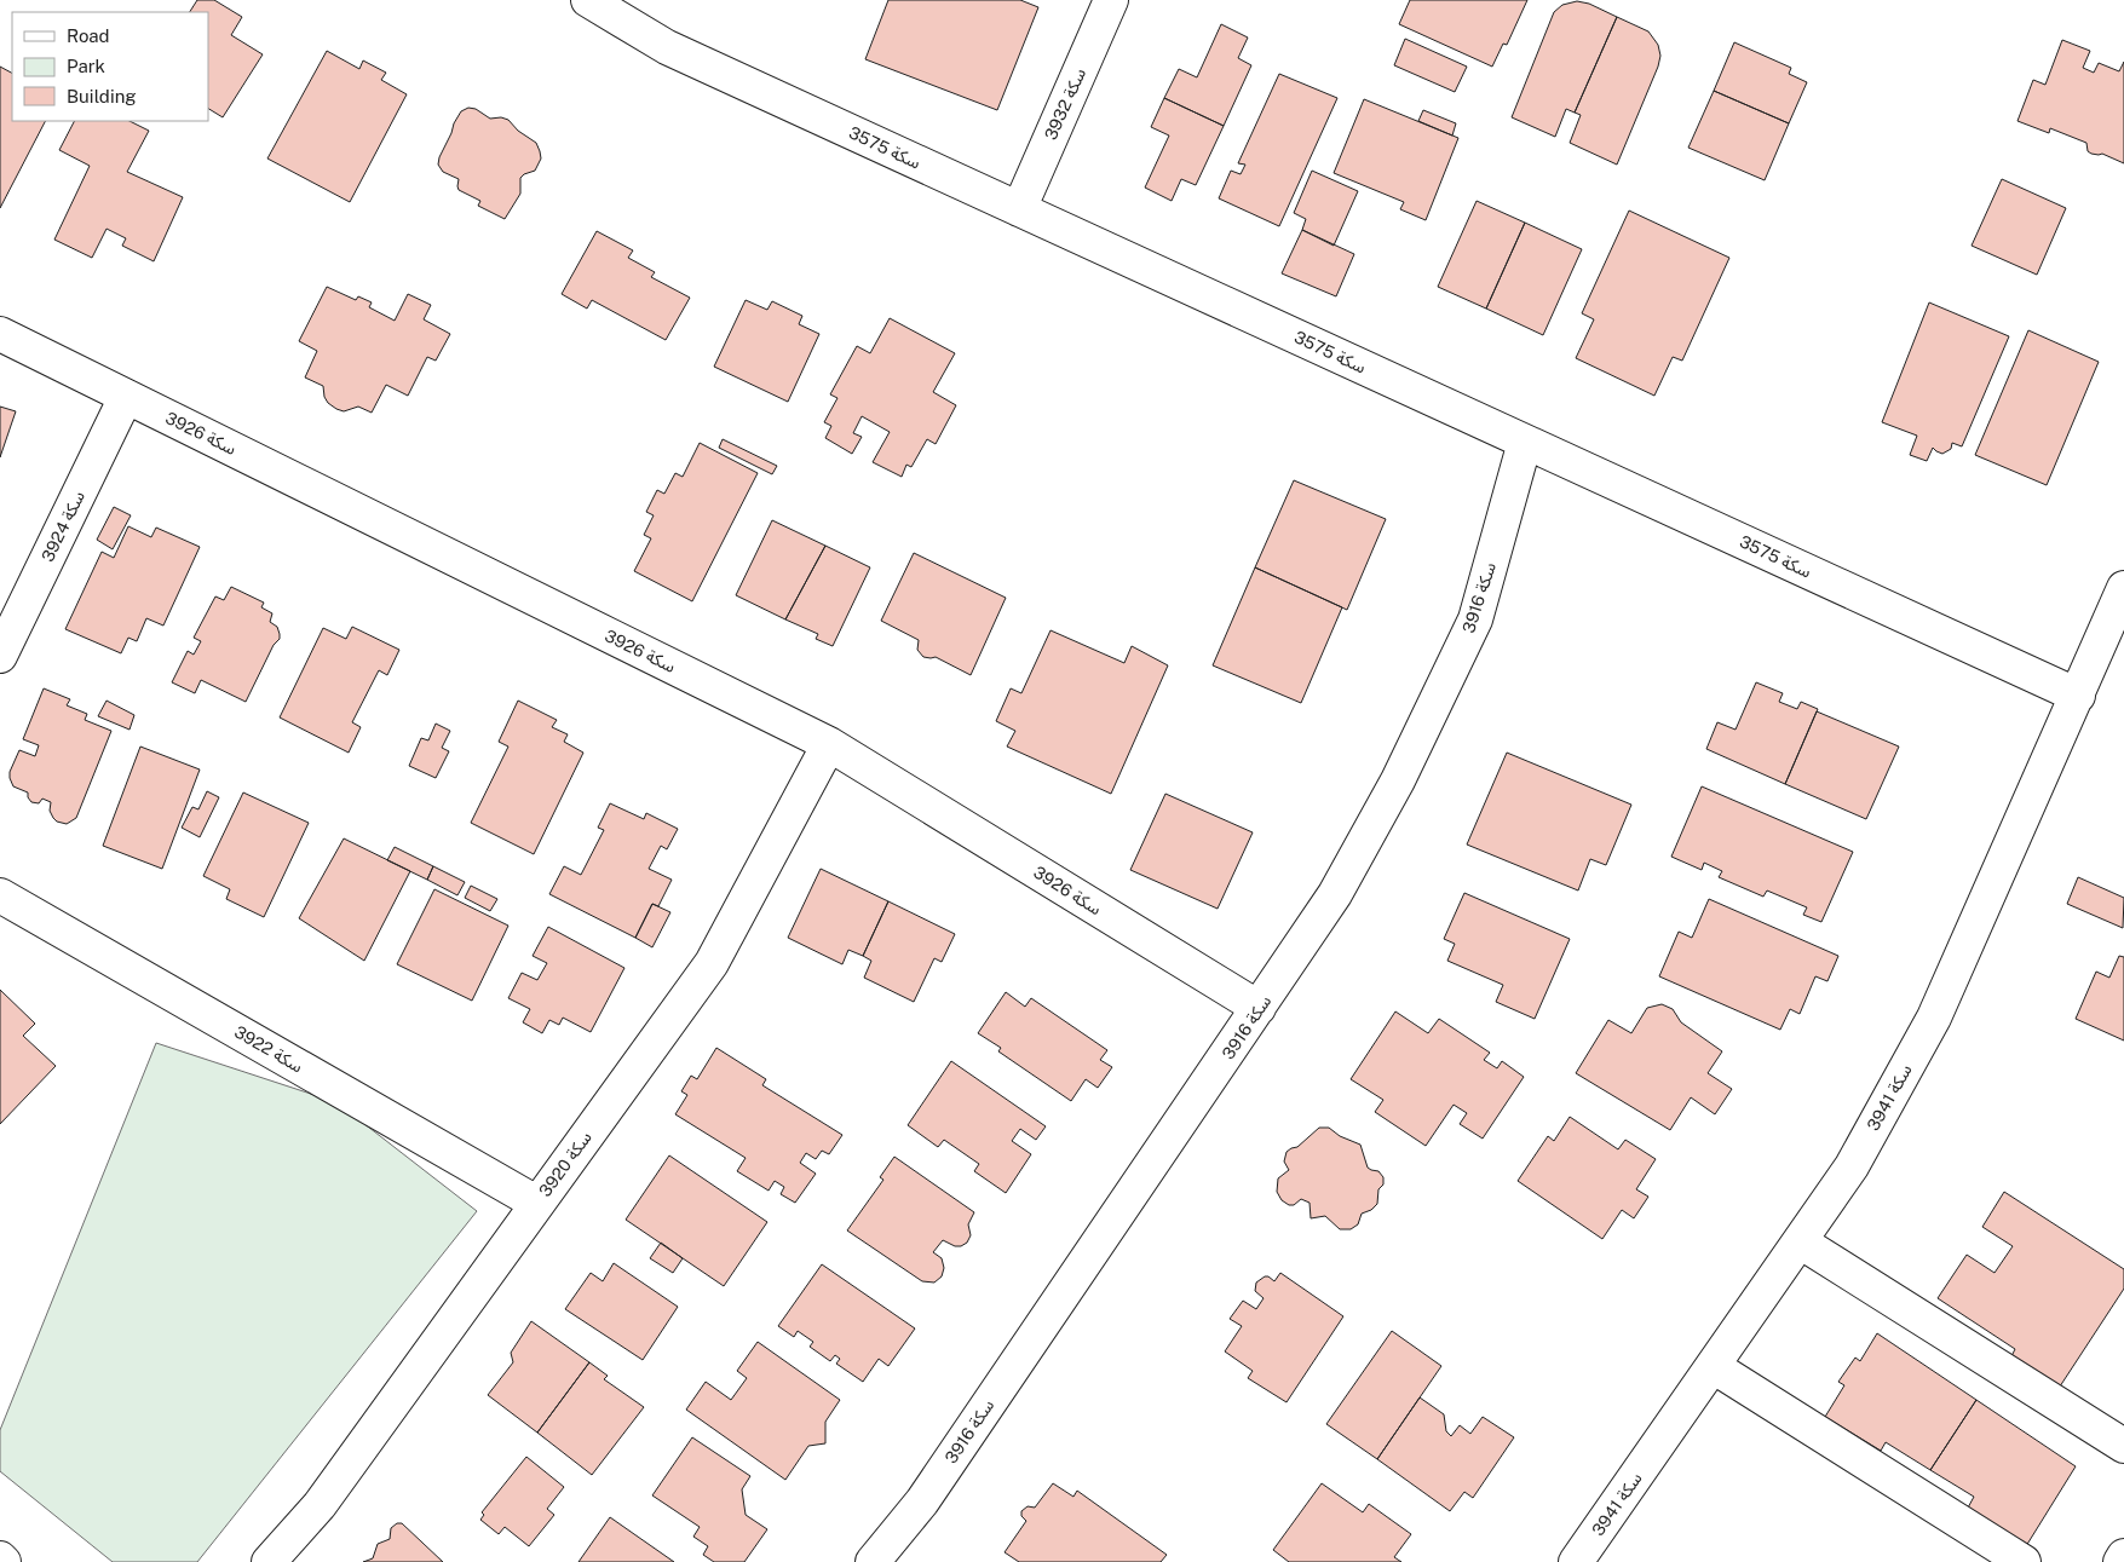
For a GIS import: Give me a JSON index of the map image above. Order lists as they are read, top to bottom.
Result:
{
  "streets": {
    "street": [
      "سكة 3932",
      "سكة 3575",
      "سكة 3926",
      "سكة 3924",
      "سكة 3916",
      "سكة 3922",
      "سكة 3941",
      "سكة 3920"
    ]
  },
  "crossings": [
    ["سكة 3932", "سكة 3575"],
    ["سكة 3575", "سكة 3916"],
    ["سكة 3575", "سكة 3941"],
    ["سكة 3926", "سكة 3924"],
    ["سكة 3926", "سكة 3916"],
    ["سكة 3926", "سكة 3920"],
    ["سكة 3922", "سكة 3920"]
  ],
  "legend": ["Road", "Park", "Building"]
}
